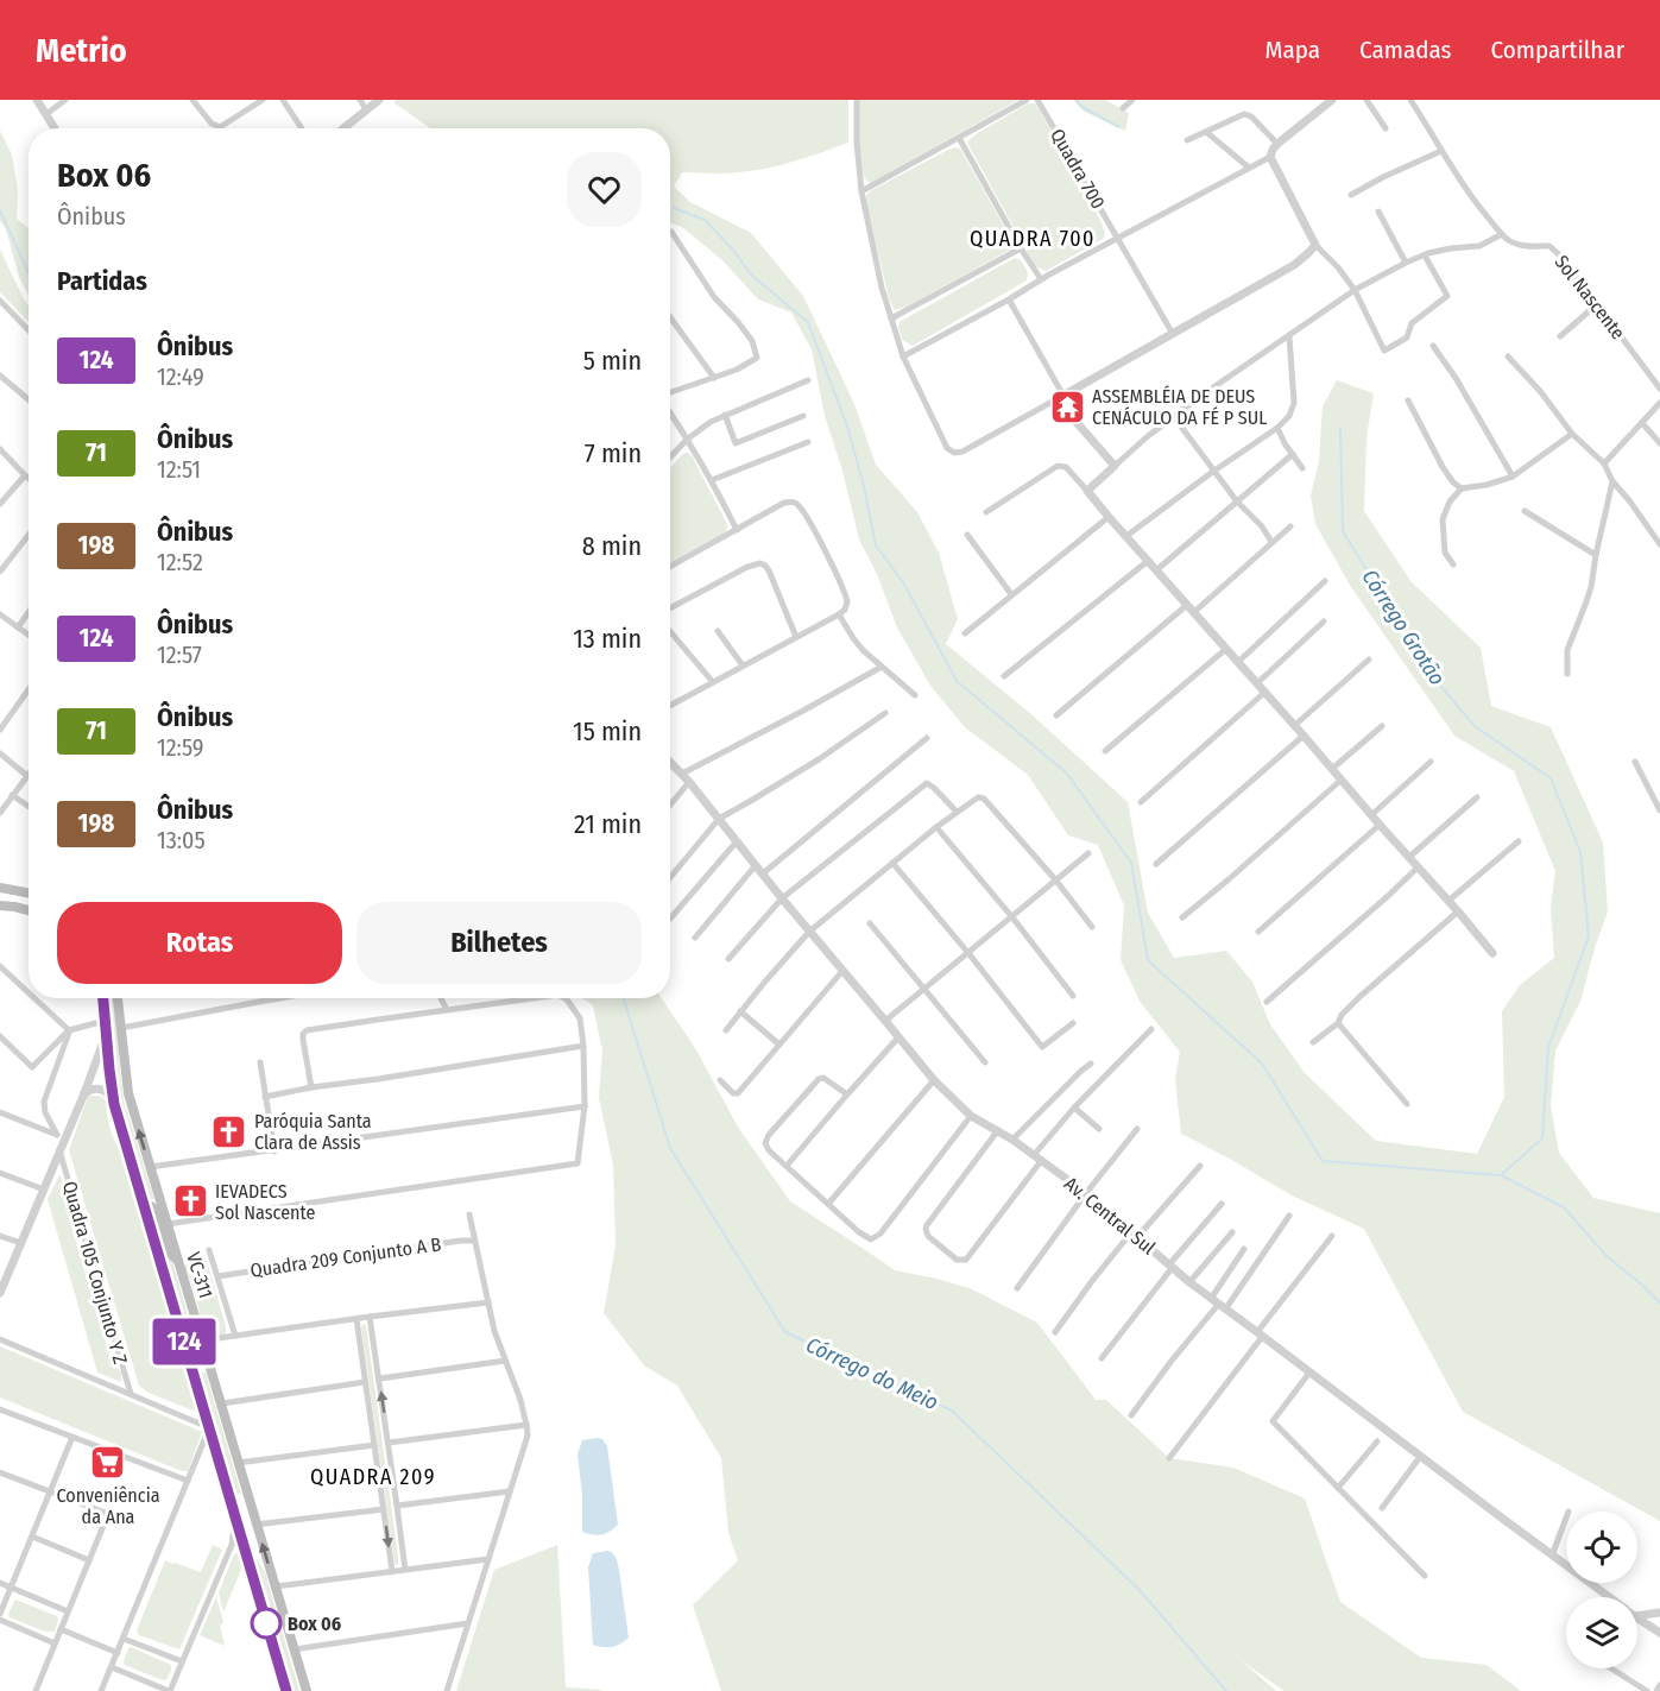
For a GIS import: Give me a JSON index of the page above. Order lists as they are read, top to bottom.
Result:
{
  "streets": {
    "main road": ["VC-311"],
    "street": [
      "Quadra 700",
      "Sol Nascente",
      "Av. Central Sul",
      "Quadra 209 Conjunto A B",
      "Quadra 105 Conjunto Y Z"
    ]
  },
  "districts": ["QUADRA 700", "QUADRA 209"],
  "water": ["Córrego Grotão", "Córrego do Meio"],
  "places": {
    "temple": ["ASSEMBLÉIA DE DEUS CENÁCULO DA FÉ P SUL"],
    "church": ["Paróquia Santa Clara de Assis", "IEVADECS Sol Nascente"],
    "supermarket": ["Conveniência da Ana"],
    "other": ["Box 06"]
  },
  "lines": ["bus line 124"],
  "page": {
    "header": "Metrio",
    "nav": ["Mapa", "Camadas", "Compartilhar"],
    "on_map": "124",
    "heading": [
      ["Box 06", "Ônibus"],
      "Partidas"
    ],
    "list": [
      {
        "mark": "124",
        "name": "Ônibus",
        "note": "12:49",
        "value": "5 min"
      },
      {
        "mark": "71",
        "name": "Ônibus",
        "note": "12:51",
        "value": "7 min"
      },
      {
        "mark": "198",
        "name": "Ônibus",
        "note": "12:52",
        "value": "8 min"
      },
      {
        "mark": "124",
        "name": "Ônibus",
        "note": "12:57",
        "value": "13 min"
      },
      {
        "mark": "71",
        "name": "Ônibus",
        "note": "12:59",
        "value": "15 min"
      },
      {
        "mark": "198",
        "name": "Ônibus",
        "note": "13:05",
        "value": "21 min"
      }
    ],
    "buttons": ["Rotas", "Bilhetes"]
  }
}
